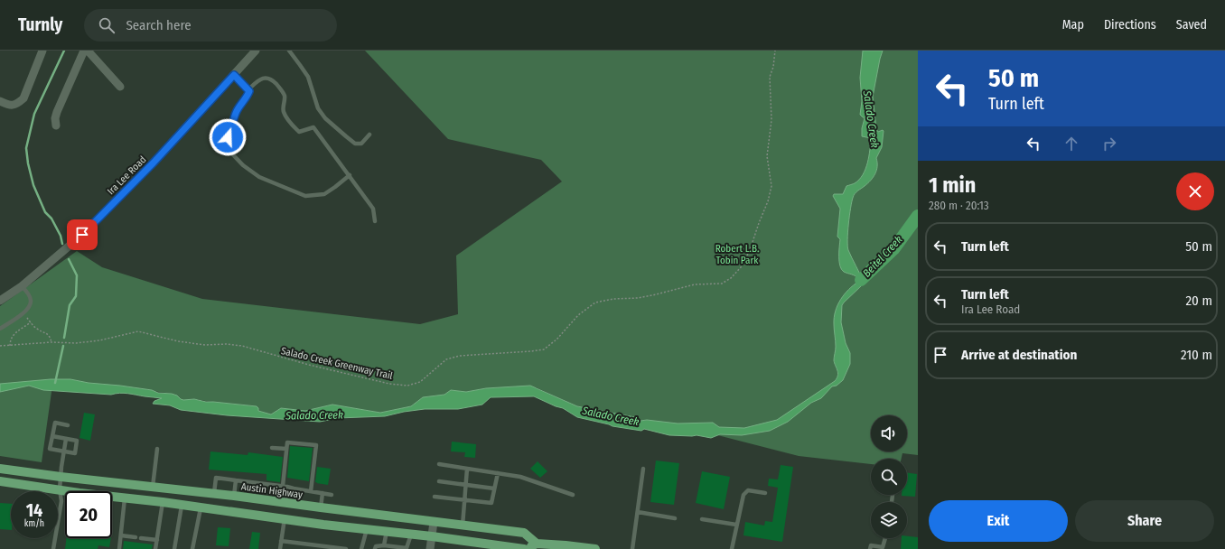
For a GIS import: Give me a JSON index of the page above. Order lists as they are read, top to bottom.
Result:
{
  "streets": {
    "main road": ["Austin Highway"],
    "street": ["Ira Lee Road"],
    "path": ["Salado Creek Greenway Trail"]
  },
  "water": ["Salado Creek", "Beitel Creek"],
  "parks": ["Robert L.B. Tobin Park"],
  "page": {
    "header": "Turnly",
    "search": "Search here",
    "nav": ["Map", "Directions", "Saved"],
    "turn": ["50 m", "Turn left"],
    "heading": ["1 min", "280 m · 20:13"],
    "list": [
      {
        "name": "Turn left",
        "value": "50 m"
      },
      {
        "name": "Turn left",
        "note": "Ira Lee Road",
        "value": "20 m"
      },
      {
        "name": "Arrive at destination",
        "value": "210 m"
      }
    ],
    "speed": "14 km/h",
    "limit": "20",
    "buttons": ["Exit", "Share"]
  }
}
